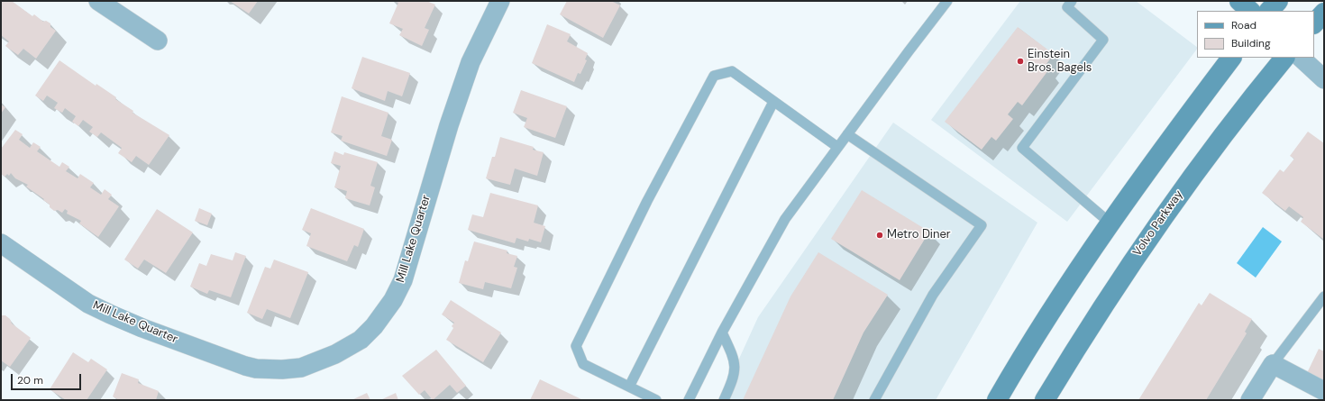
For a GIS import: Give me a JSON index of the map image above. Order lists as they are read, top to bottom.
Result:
{
  "streets": {
    "main road": ["Volvo Parkway"],
    "street": ["Mill Lake Quarter"]
  },
  "places": ["Einstein Bros. Bagels", "Metro Diner"],
  "legend": ["Road", "Building"],
  "scale_bar": "20 m"
}
